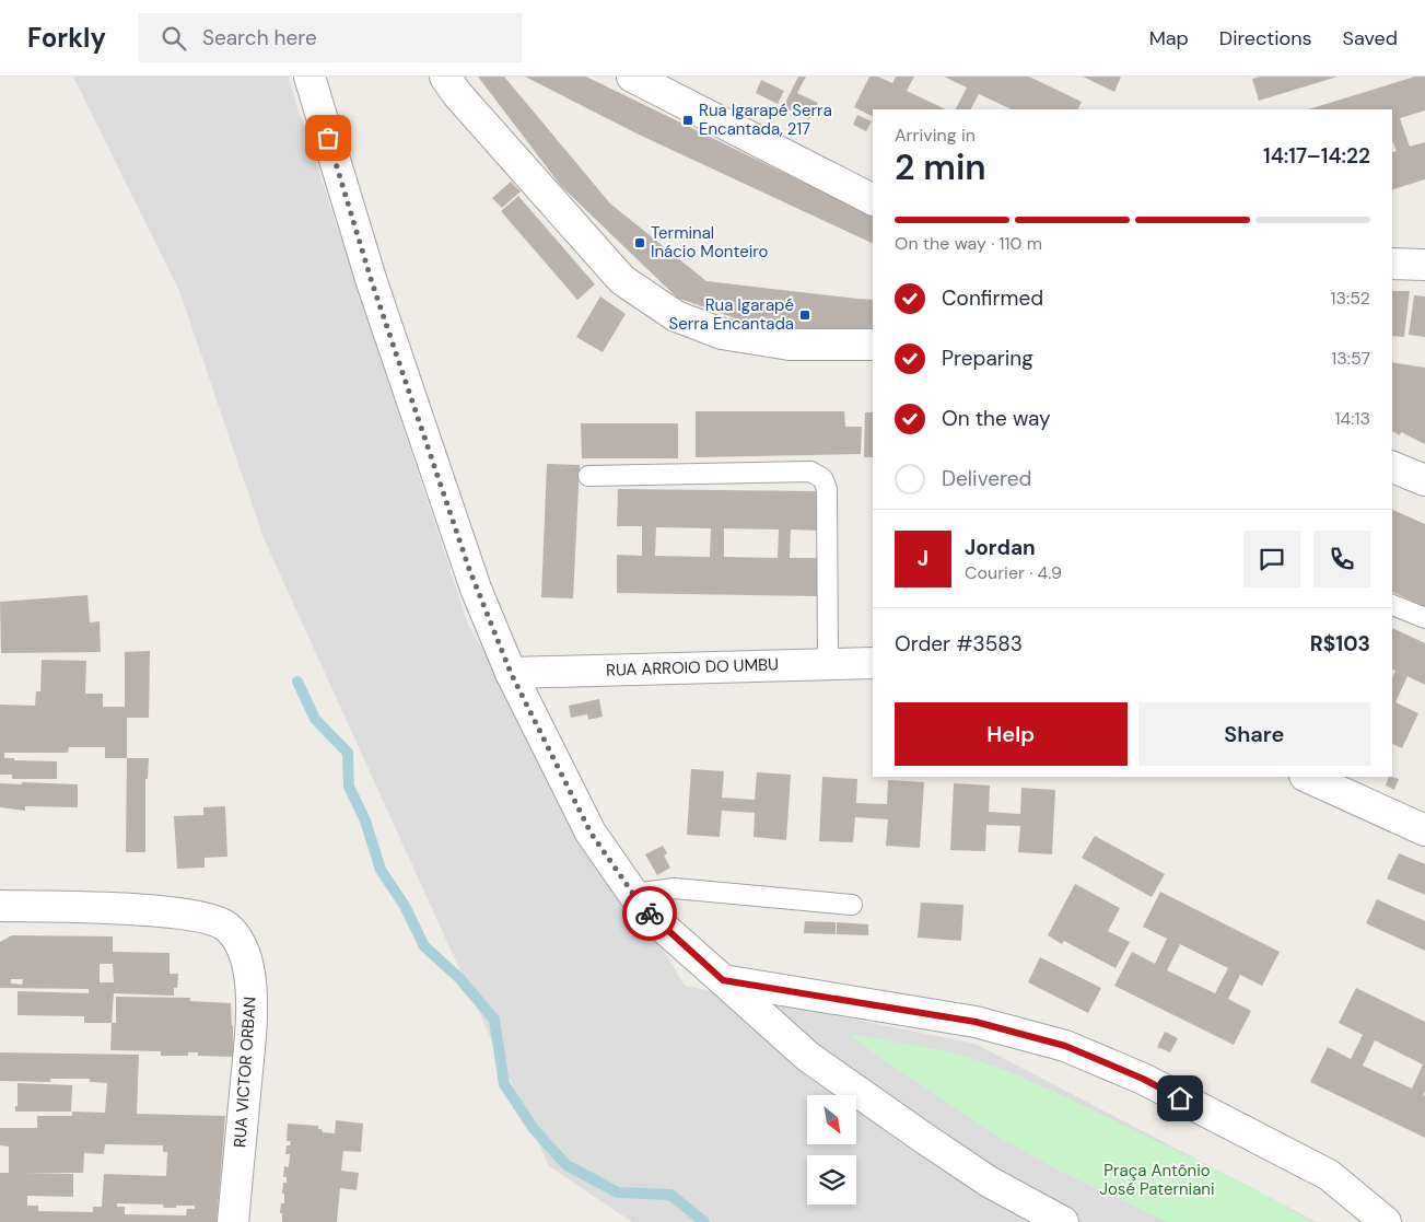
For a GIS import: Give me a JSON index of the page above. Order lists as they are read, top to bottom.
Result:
{
  "streets": {
    "street": ["RUA ARROIO DO UMBU", "RUA VICTOR ORBAN"]
  },
  "parks": ["Praça Antônio José Paterniani"],
  "places": {
    "transit": ["Rua Igarapé Serra Encantada, 217", "Terminal Inácio Monteiro", "Rua Igarapé Serra Encantada"]
  },
  "north": "bottom right",
  "page": {
    "header": "Forkly",
    "search": "Search here",
    "nav": ["Map", "Directions", "Saved"],
    "heading": ["2 min", "Arriving in", "14:17–14:22"],
    "panel": [
      "Jordan",
      "Courier · 4.9",
      "Order #3583",
      "R$103"
    ],
    "bar": "On the way · 110 m",
    "list": [
      ["Confirmed", "13:52"],
      ["Preparing", "13:57"],
      ["On the way", "14:13"],
      "Delivered"
    ],
    "round": "J",
    "buttons": ["Help", "Share"]
  }
}
